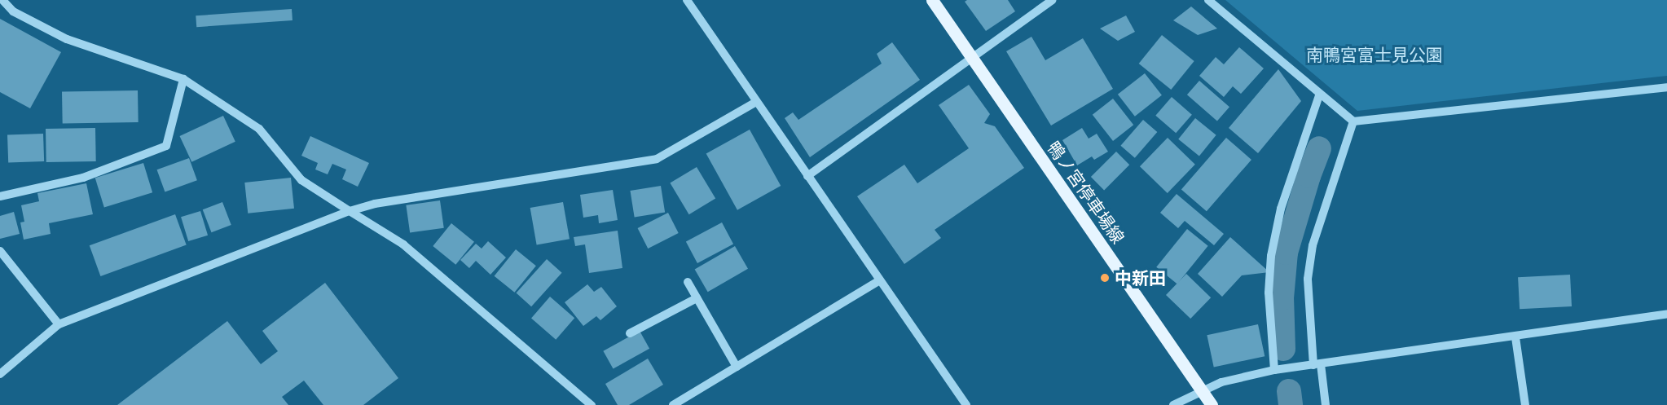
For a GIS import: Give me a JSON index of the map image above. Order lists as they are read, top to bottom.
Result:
{
  "streets": {
    "main road": ["鴨ノ宮停車場線"]
  },
  "parks": ["南鴨宮富士見公園"],
  "places": ["中新田"]
}
